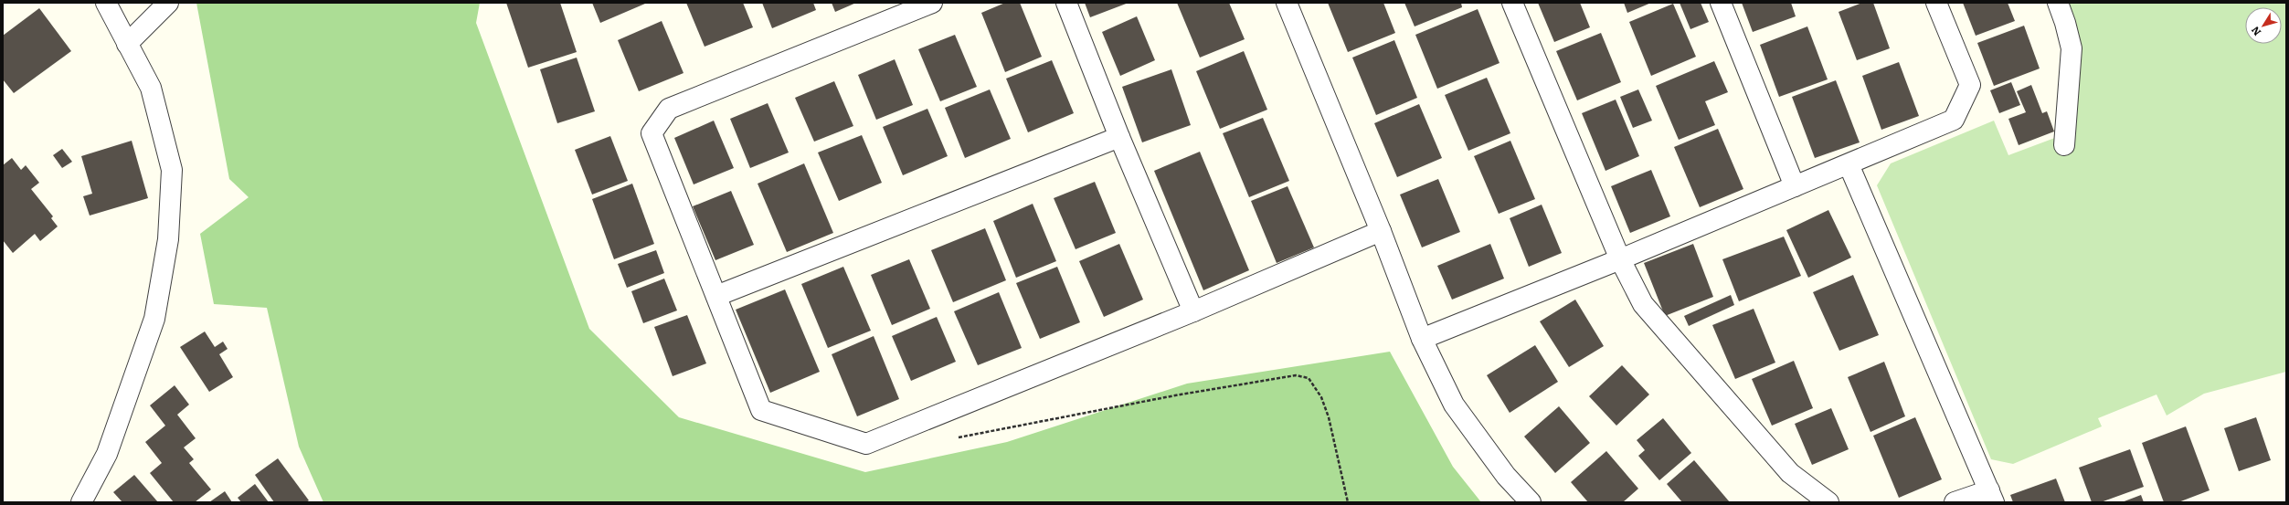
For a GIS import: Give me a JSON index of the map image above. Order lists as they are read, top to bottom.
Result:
{
  "north": "bottom left"
}
